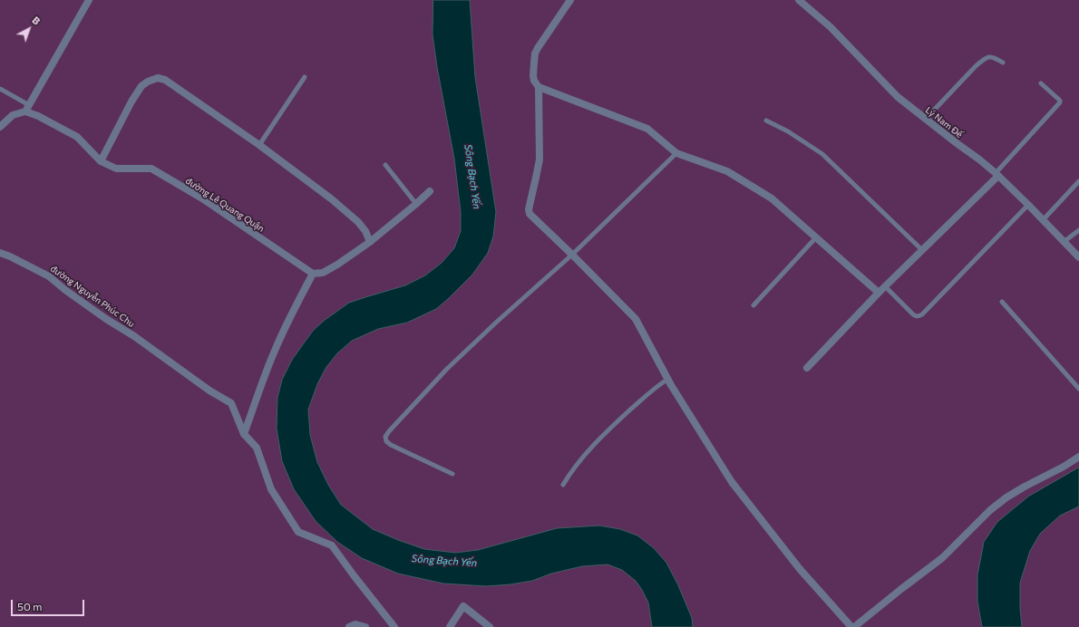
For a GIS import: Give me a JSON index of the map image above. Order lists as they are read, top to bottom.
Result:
{
  "streets": {
    "street": ["Lý Nam Đế", "đường Lê Quang Quận", "đường Nguyễn Phúc Chu"]
  },
  "water": ["Sông Bạch Yến"],
  "scale_bar": "50 m",
  "north": "top right"
}
